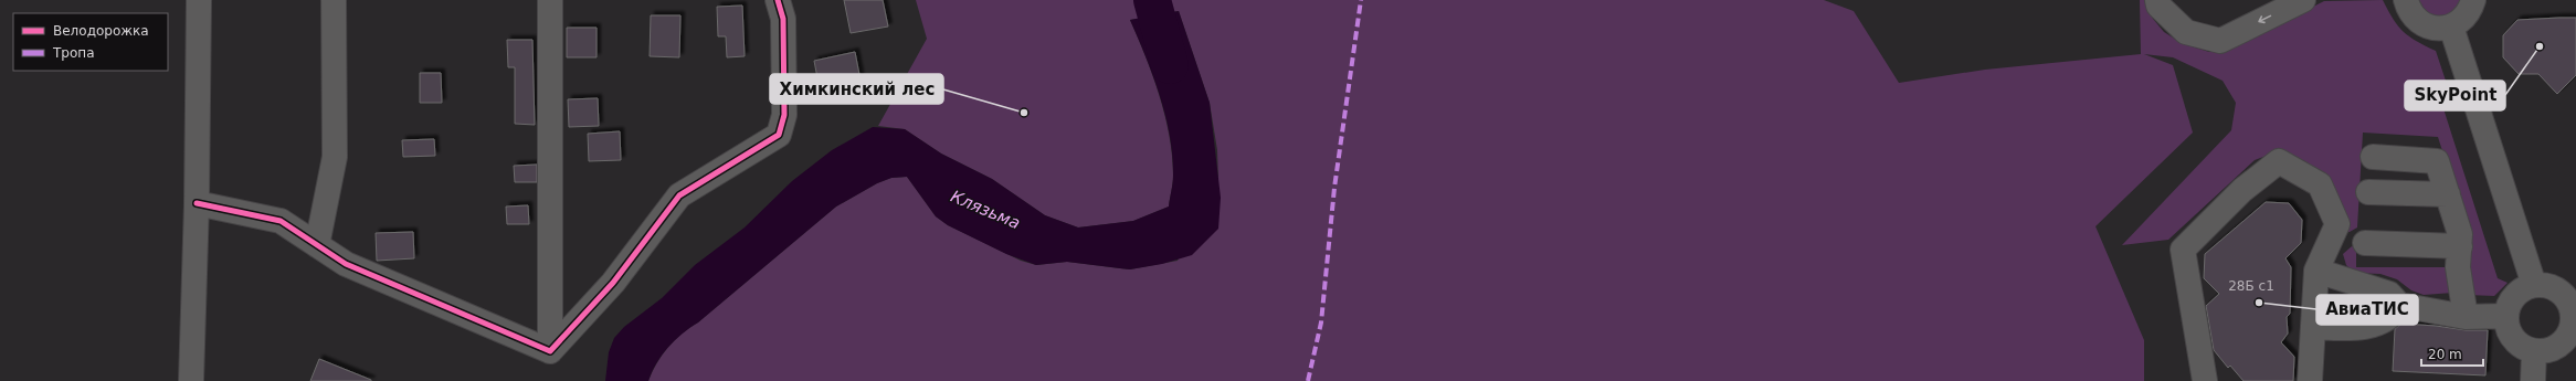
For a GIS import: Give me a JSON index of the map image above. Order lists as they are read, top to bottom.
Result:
{
  "water": ["Клязьма"],
  "places": ["SkyPoint", "Химкинский лес", "АвиаТИС"],
  "house_numbers": ["28Б с1"],
  "legend": ["Велодорожка", "Тропа"],
  "scale_bar": "20 m"
}
